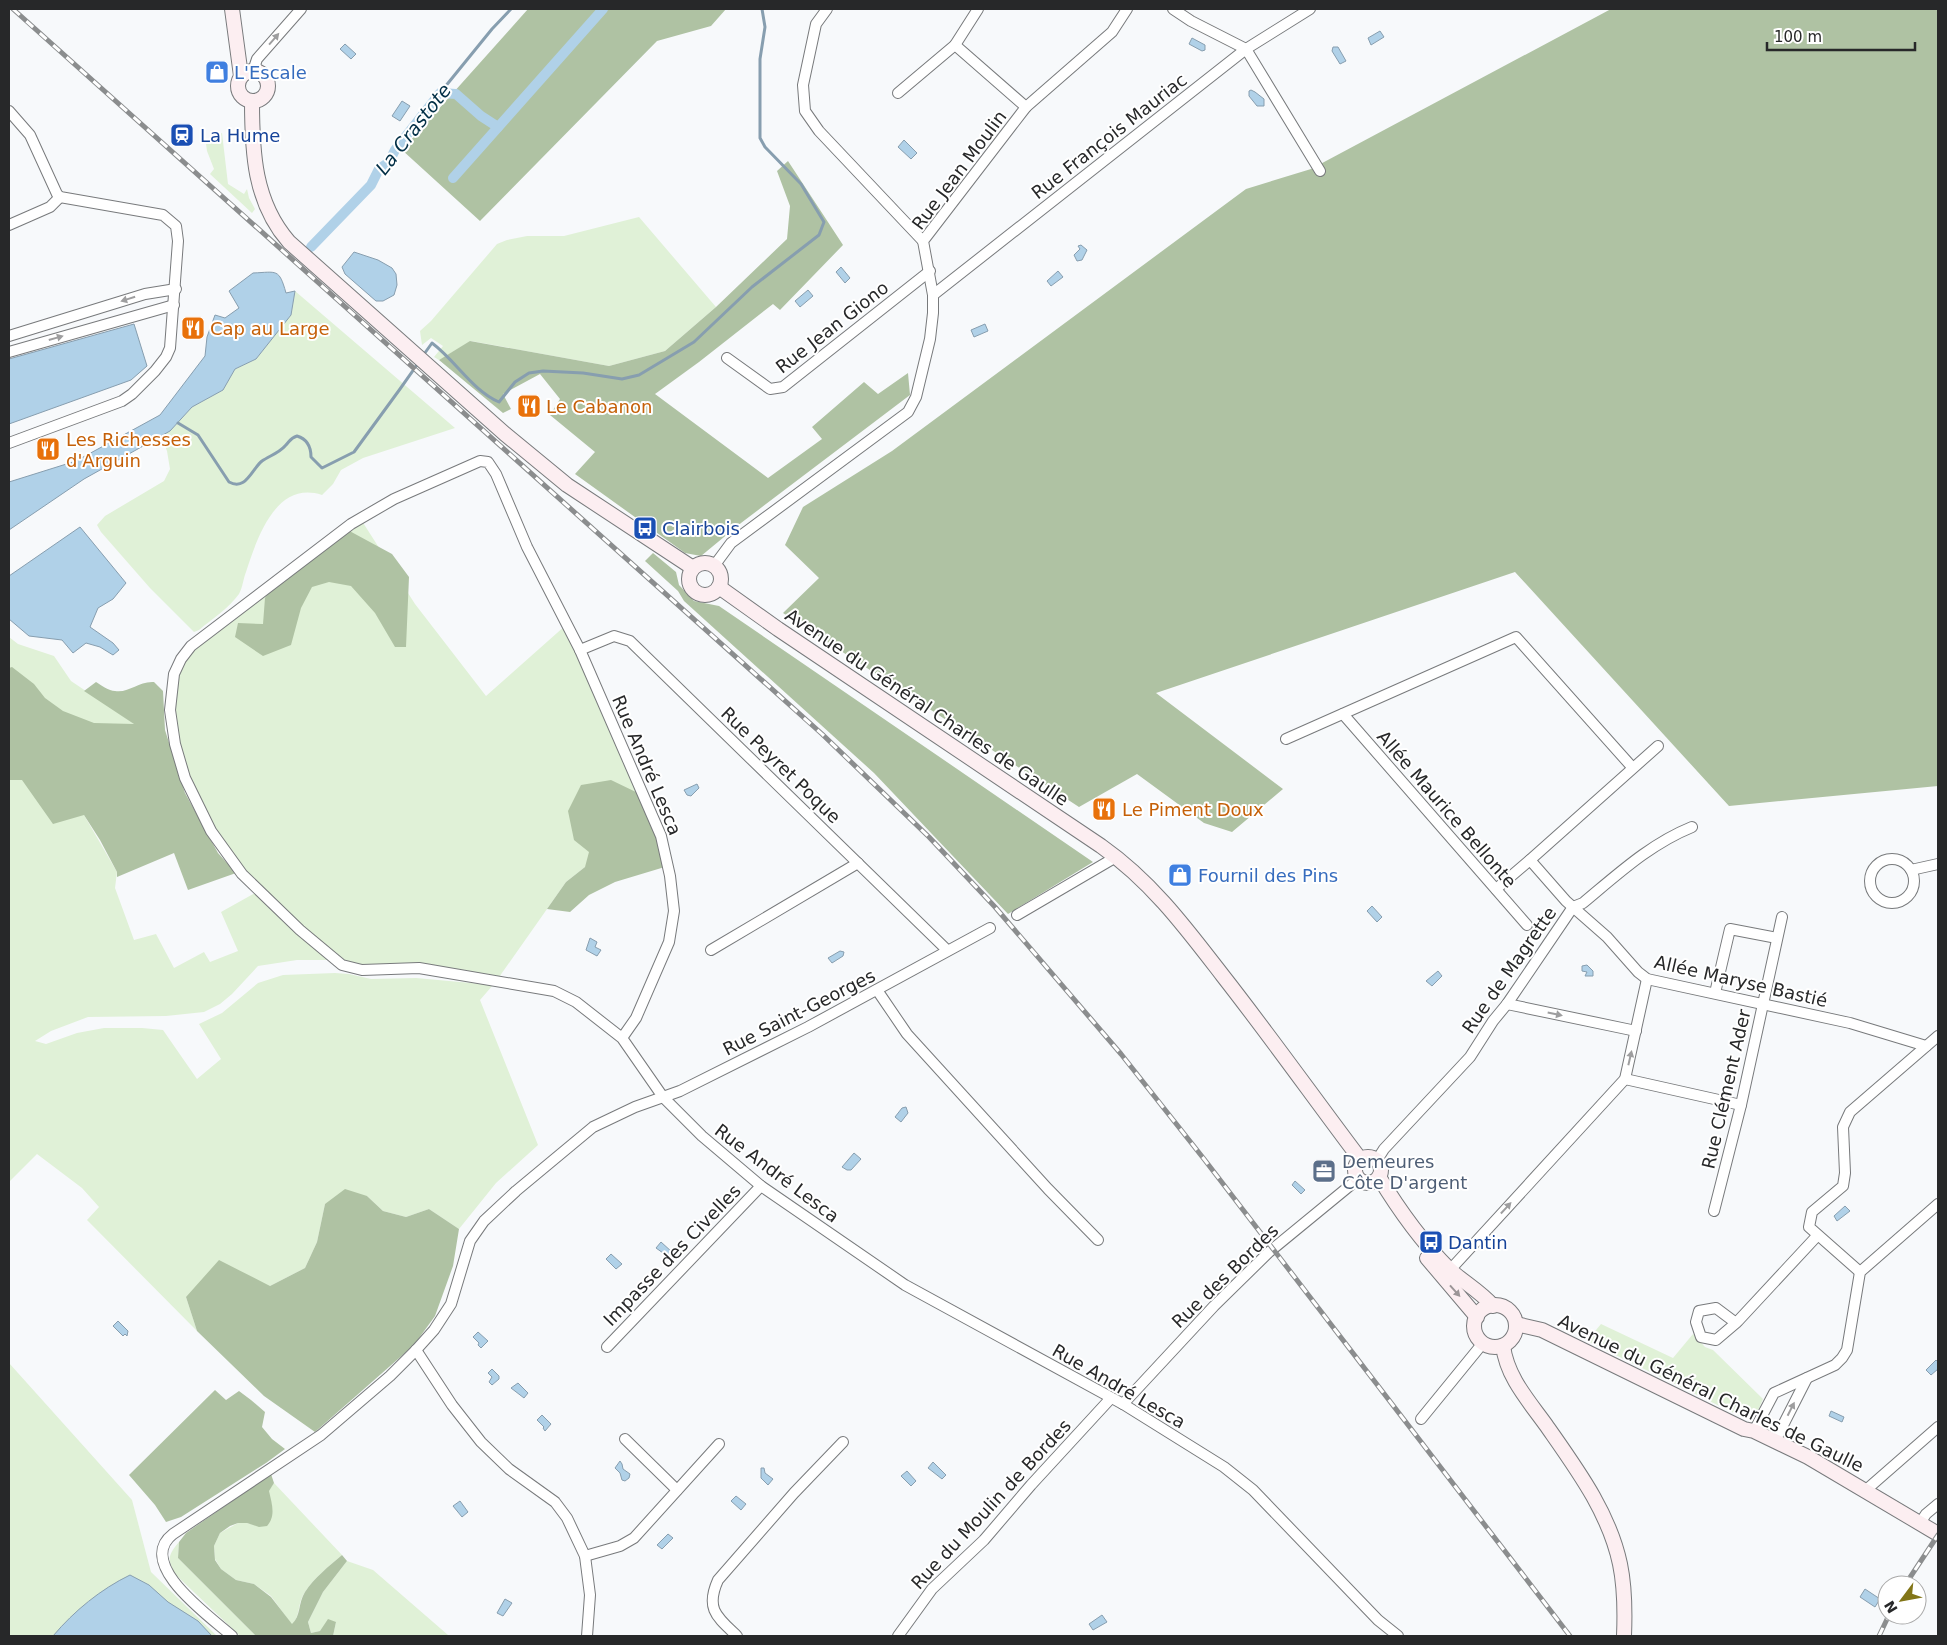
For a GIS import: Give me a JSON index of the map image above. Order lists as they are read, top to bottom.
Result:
{
  "streets": {
    "main road": ["Avenue du Général Charles de Gaulle"],
    "street": [
      "Rue François Mauriac",
      "Rue Jean Moulin",
      "Rue Jean Giono",
      "Rue André Lesca",
      "Rue Peyret Poque",
      "Allée Maurice Bellonte",
      "Rue de Magrette",
      "Allée Maryse Bastié",
      "Rue Saint-Georges",
      "Rue Clément Ader",
      "Impasse des Civelles",
      "Rue des Bordes",
      "Rue du Moulin de Bordes"
    ]
  },
  "crossings": [
    ["Rue François Mauriac", "Rue Jean Moulin"],
    ["Rue Jean Moulin", "Rue Jean Giono"],
    ["Rue Jean Moulin", "Avenue du Général Charles de Gaulle"],
    ["Avenue du Général Charles de Gaulle", "Rue de Magrette"],
    ["Avenue du Général Charles de Gaulle", "Rue des Bordes"],
    ["Rue André Lesca", "Rue Peyret Poque"],
    ["Rue André Lesca", "Rue Saint-Georges"],
    ["Rue André Lesca", "Impasse des Civelles"],
    ["Rue André Lesca", "Rue des Bordes"],
    ["Rue André Lesca", "Rue du Moulin de Bordes"],
    ["Rue Peyret Poque", "Rue Saint-Georges"],
    ["Rue de Magrette", "Allée Maryse Bastié"],
    ["Rue de Magrette", "Rue des Bordes"],
    ["Allée Maryse Bastié", "Rue Clément Ader"]
  ],
  "water": ["La Crastote"],
  "places": {
    "shop": ["L'Escale", "Fournil des Pins"],
    "station": ["La Hume"],
    "restaurant": [
      "Cap au Large",
      "Le Cabanon",
      "Les Richesses d'Arguin",
      "Le Piment Doux"
    ],
    "bus stop": ["Clairbois", "Dantin"],
    "office": ["Demeures Côte D'argent"]
  },
  "scale_bar": "100 m",
  "north": "bottom left"
}
